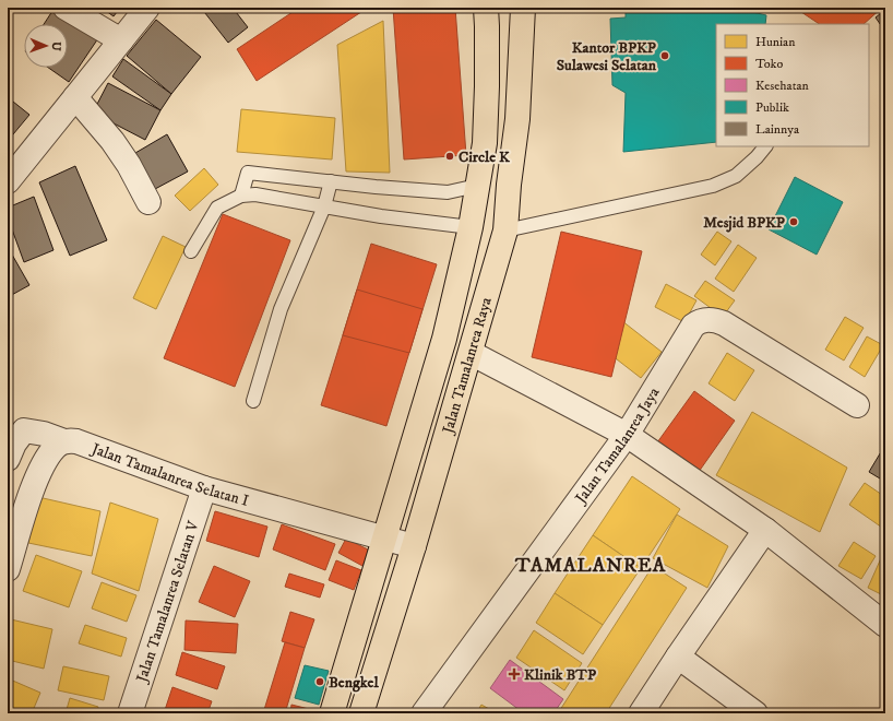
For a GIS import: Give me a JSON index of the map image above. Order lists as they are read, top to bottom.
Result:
{
  "streets": {
    "main road": ["Jalan Tamalanrea Raya"],
    "street": ["Jalan Tamalanrea Jaya", "Jalan Tamalanrea Selatan I", "Jalan Tamalanrea Selatan V"]
  },
  "crossings": [
    ["Jalan Tamalanrea Raya", "Jalan Tamalanrea Selatan I"],
    ["Jalan Tamalanrea Selatan I", "Jalan Tamalanrea Selatan V"]
  ],
  "districts": ["TAMALANREA"],
  "places": {
    "other": [
      "Kantor BPKP Sulawesi Selatan",
      "Circle K",
      "Mesjid BPKP",
      "Bengkel"
    ],
    "health": ["Klinik BTP"]
  },
  "legend": [
    "Hunian",
    "Toko",
    "Kesehatan",
    "Publik",
    "Lainnya"
  ],
  "north": "right"
}
